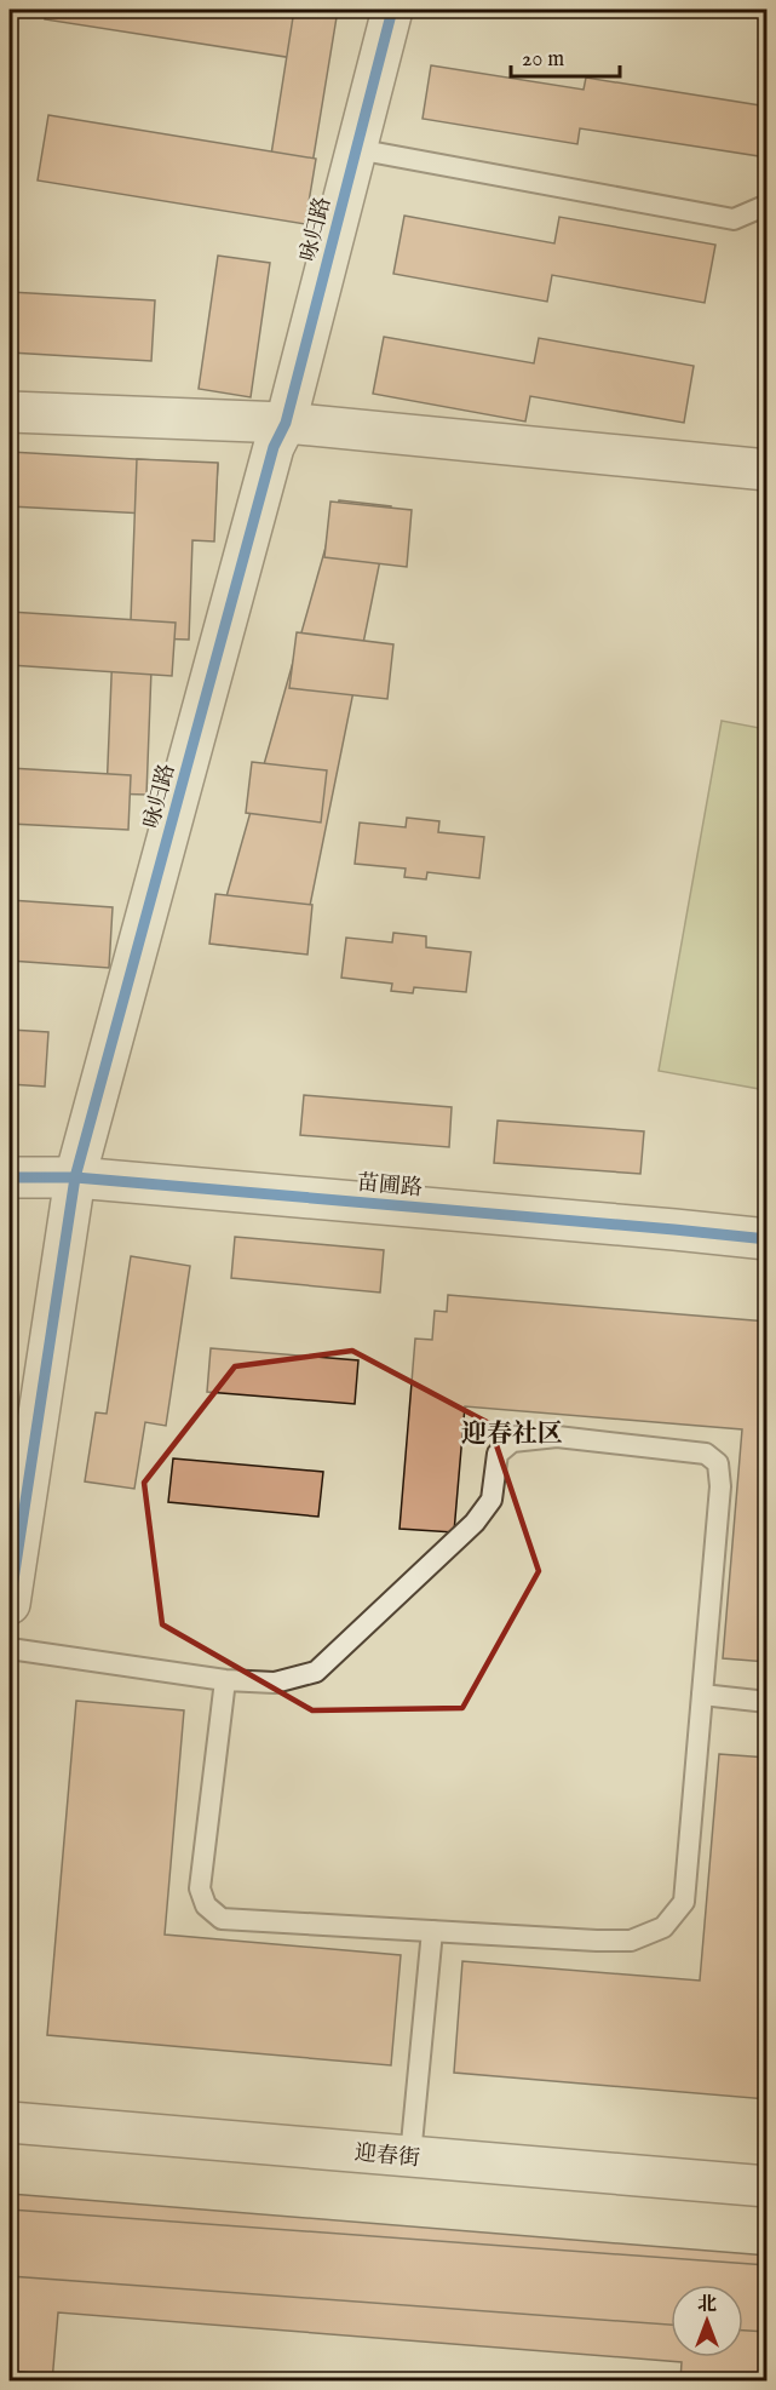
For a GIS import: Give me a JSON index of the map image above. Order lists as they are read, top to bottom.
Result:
{
  "streets": {
    "street": ["咏归路", "苗圃路", "迎春街"]
  },
  "crossings": [
    ["咏归路", "苗圃路"]
  ],
  "districts": ["迎春社区"],
  "scale_bar": "20 m",
  "north": "top"
}
